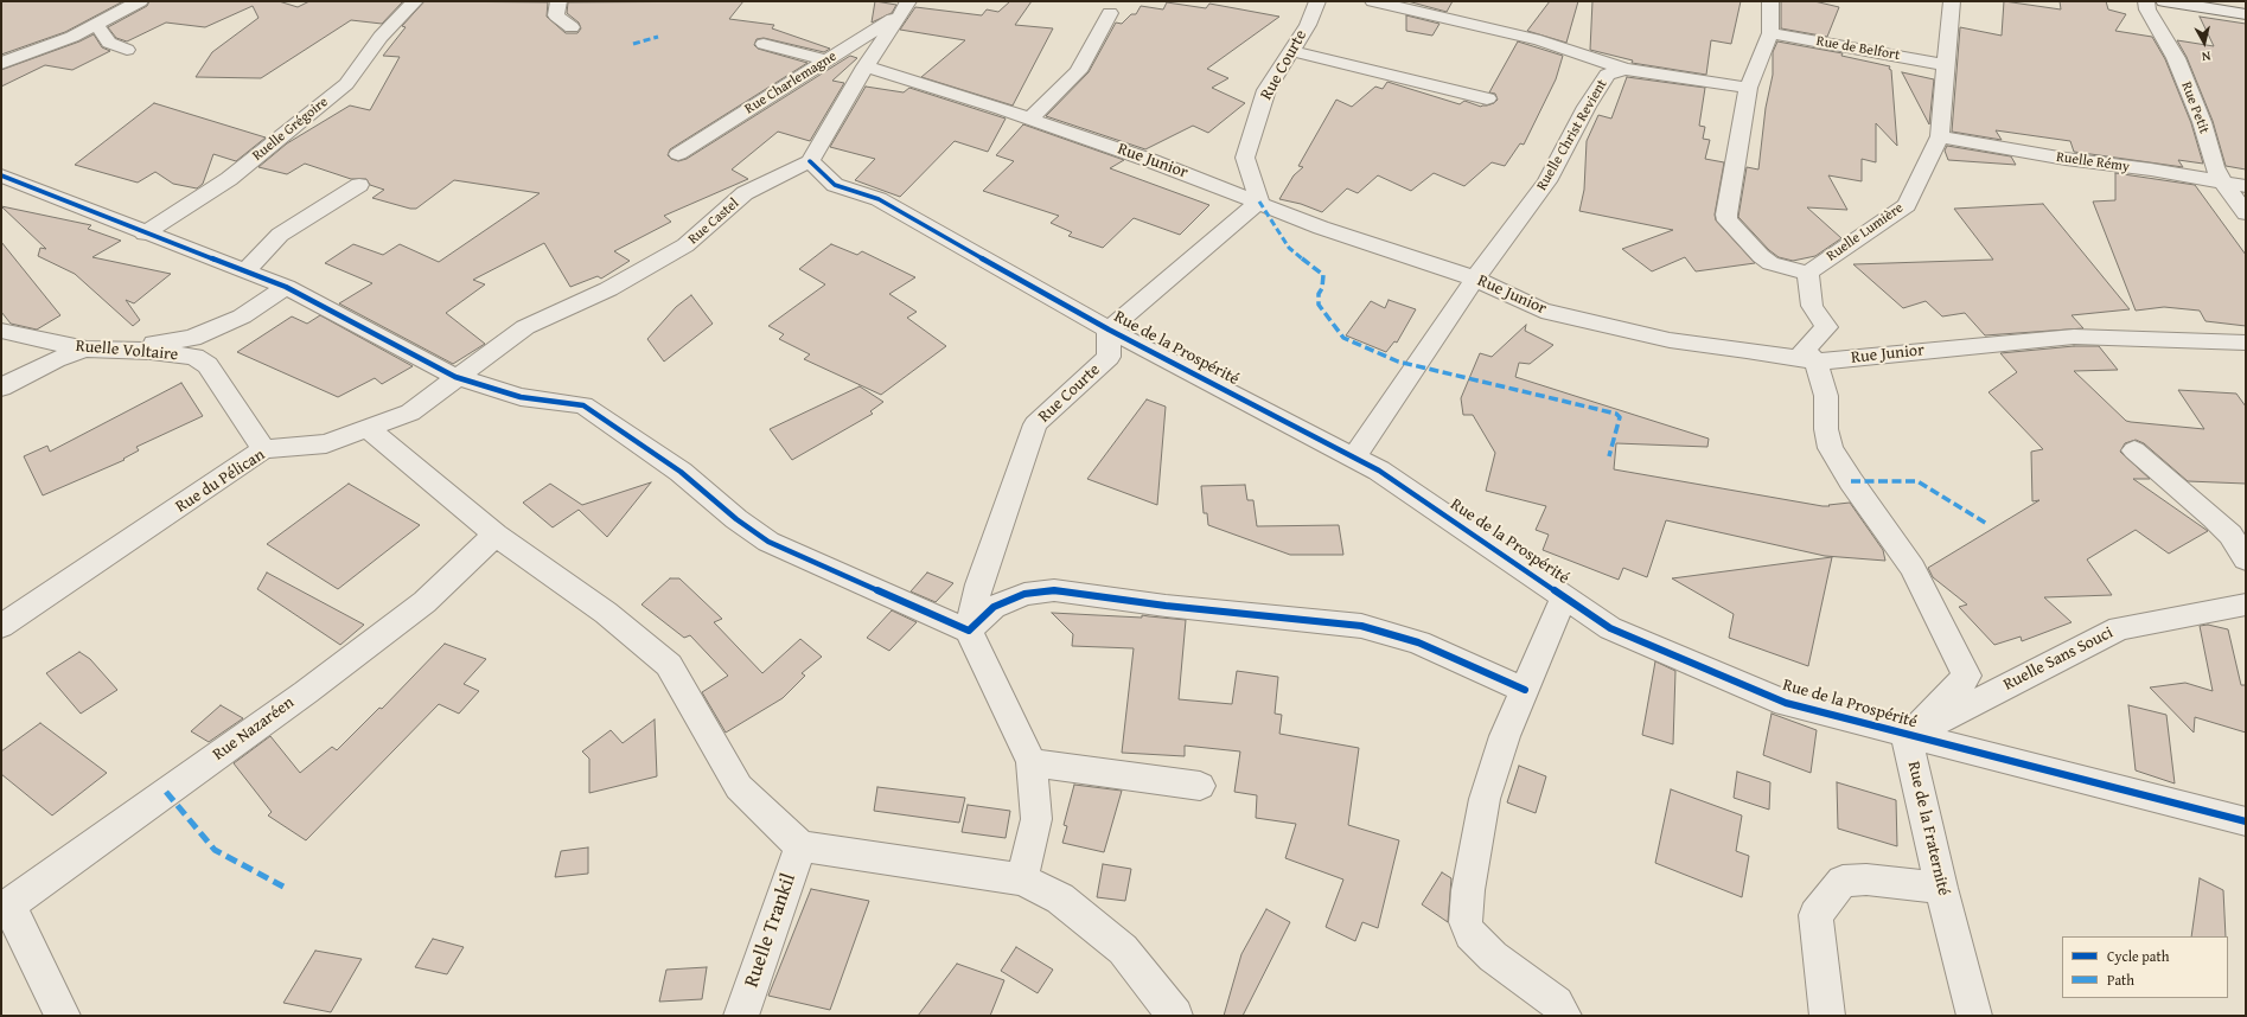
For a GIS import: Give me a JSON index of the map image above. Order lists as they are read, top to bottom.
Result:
{
  "streets": {
    "street": [
      "Rue de Belfort",
      "Rue Courte",
      "Rue Charlemagne",
      "Rue Petit",
      "Ruelle Grégoire",
      "Ruelle Christ Revient",
      "Rue Junior",
      "Ruelle Rémy",
      "Rue Castel",
      "Ruelle Lumière",
      "Rue de la Prospérité",
      "Ruelle Voltaire",
      "Rue du Pélican",
      "Ruelle Sans Souci",
      "Rue Nazaréen",
      "Rue de la Fraternité",
      "Ruelle Trankil"
    ]
  },
  "crossings": [
    ["Rue de Belfort", "Ruelle Lumière"],
    ["Rue Courte", "Rue Junior"],
    ["Rue Courte", "Rue de la Prospérité"],
    ["Rue Petit", "Ruelle Rémy"],
    ["Ruelle Christ Revient", "Rue Junior"],
    ["Ruelle Christ Revient", "Rue de la Prospérité"],
    ["Ruelle Rémy", "Ruelle Lumière"],
    ["Rue Castel", "Rue de la Prospérité"],
    ["Rue Castel", "Rue du Pélican"],
    ["Rue de la Prospérité", "Ruelle Sans Souci"],
    ["Rue de la Prospérité", "Rue de la Fraternité"],
    ["Ruelle Voltaire", "Rue du Pélican"],
    ["Ruelle Sans Souci", "Rue de la Fraternité"]
  ],
  "legend": ["Cycle path", "Path"],
  "north": "bottom"
}
